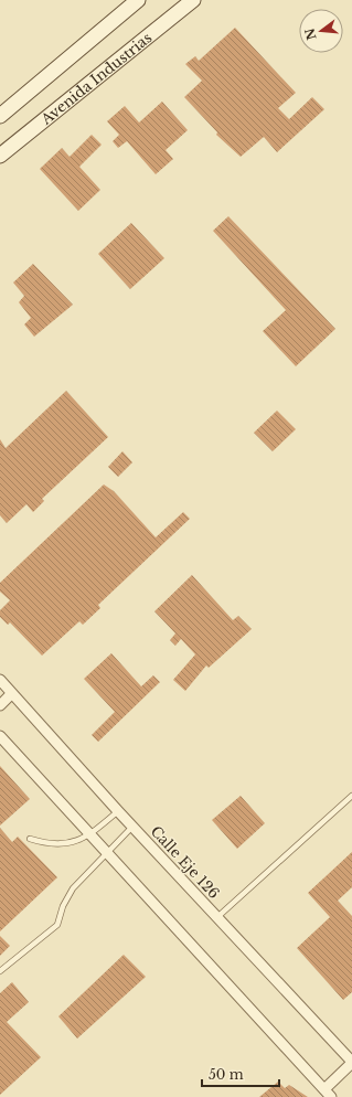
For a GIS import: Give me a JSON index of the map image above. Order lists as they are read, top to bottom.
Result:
{
  "streets": {
    "main road": ["Avenida Industrias"],
    "street": ["Calle Eje 126"]
  },
  "scale_bar": "50 m",
  "north": "left"
}
